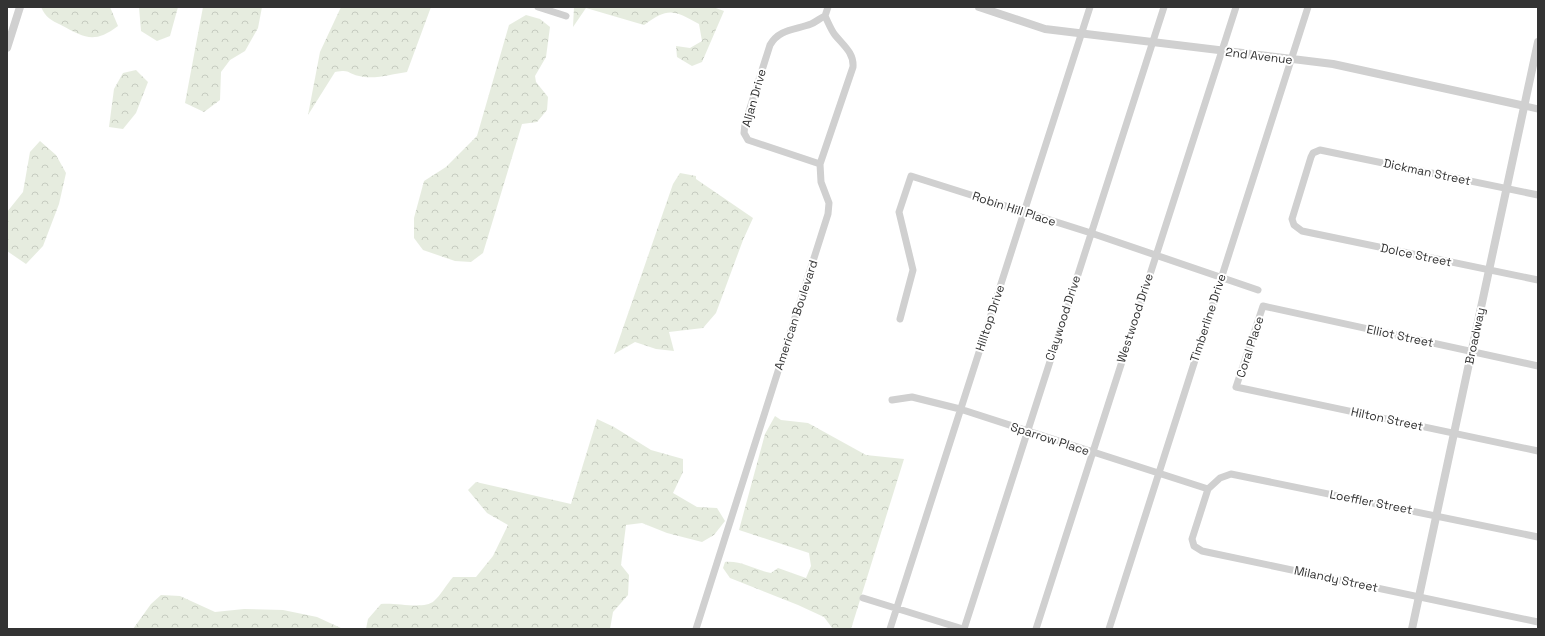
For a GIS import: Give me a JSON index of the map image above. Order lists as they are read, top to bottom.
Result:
{
  "streets": {
    "street": [
      "2nd Avenue",
      "Aljan Drive",
      "Dickman Street",
      "Robin Hill Place",
      "Dolce Street",
      "American Boulevard",
      "Hilltop Drive",
      "Claywood Drive",
      "Westwood Drive",
      "Timberline Drive",
      "Elliot Street",
      "Broadway",
      "Coral Place",
      "Hilton Street",
      "Sparrow Place",
      "Loeffler Street",
      "Milandy Street"
    ]
  },
  "crossings": [
    ["2nd Avenue", "Hilltop Drive"],
    ["2nd Avenue", "Claywood Drive"],
    ["2nd Avenue", "Westwood Drive"],
    ["2nd Avenue", "Timberline Drive"],
    ["2nd Avenue", "Broadway"],
    ["Aljan Drive", "American Boulevard"],
    ["Dickman Street", "Dolce Street"],
    ["Dickman Street", "Broadway"],
    ["Robin Hill Place", "Hilltop Drive"],
    ["Robin Hill Place", "Claywood Drive"],
    ["Robin Hill Place", "Westwood Drive"],
    ["Robin Hill Place", "Timberline Drive"],
    ["Dolce Street", "Broadway"],
    ["Hilltop Drive", "Sparrow Place"],
    ["Claywood Drive", "Sparrow Place"],
    ["Westwood Drive", "Sparrow Place"],
    ["Timberline Drive", "Sparrow Place"],
    ["Elliot Street", "Broadway"],
    ["Elliot Street", "Coral Place"],
    ["Broadway", "Hilton Street"],
    ["Broadway", "Loeffler Street"],
    ["Broadway", "Milandy Street"],
    ["Coral Place", "Hilton Street"],
    ["Sparrow Place", "Loeffler Street"],
    ["Sparrow Place", "Milandy Street"],
    ["Loeffler Street", "Milandy Street"]
  ]
}
